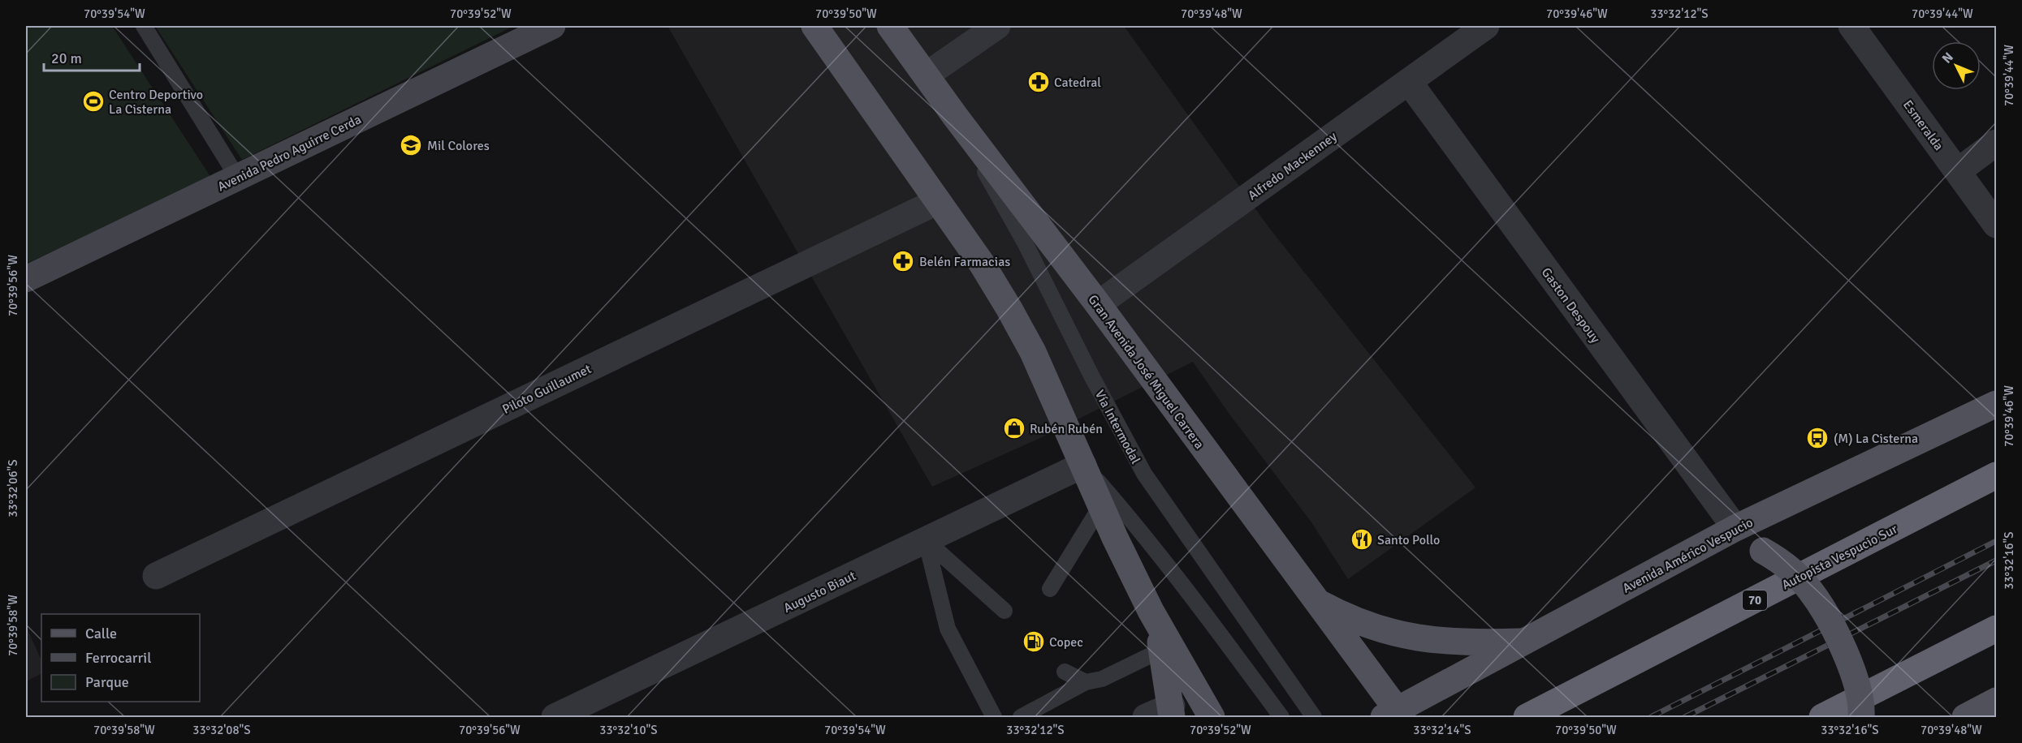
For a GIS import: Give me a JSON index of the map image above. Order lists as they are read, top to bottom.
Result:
{
  "streets": {
    "highway": ["Autopista Vespucio Sur", "70"],
    "main road": ["Gran Avenida José Miguel Carrera", "Avenida Américo Vespucio"],
    "street": [
      "Esmeralda",
      "Avenida Pedro Aguirre Cerda",
      "Alfredo Mackenney",
      "Gaston Despouy",
      "Piloto Guillaumet",
      "Augusto Biaut"
    ],
    "lane": ["Vía Intermodal"]
  },
  "crossings": [
    ["Alfredo Mackenney", "Gaston Despouy"],
    ["Alfredo Mackenney", "Gran Avenida José Miguel Carrera"],
    ["Gaston Despouy", "Avenida Américo Vespucio"],
    ["Gran Avenida José Miguel Carrera", "Vía Intermodal"],
    ["Gran Avenida José Miguel Carrera", "Avenida Américo Vespucio"]
  ],
  "places": {
    "pharmacy": ["Catedral", "Belén Farmacias"],
    "sports": ["Centro Deportivo La Cisterna"],
    "school or university": ["Mil Colores"],
    "shop": ["Rubén Rubén"],
    "bus stop": ["(M) La Cisterna"],
    "restaurant": ["Santo Pollo"],
    "fuel station": ["Copec"]
  },
  "legend": ["Calle", "Ferrocarril", "Parque"],
  "scale_bar": "20 m",
  "north": "top left",
  "coordinates": [
    "70°39'54\"W",
    "70°39'52\"W",
    "70°39'50\"W",
    "70°39'48\"W",
    "70°39'46\"W",
    "33°32'12\"S",
    "70°39'44\"W",
    "70°39'56\"W",
    "33°32'06\"S",
    "33°32'16\"S",
    "70°39'58\"W",
    "33°32'08\"S",
    "33°32'10\"S",
    "33°32'14\"S"
  ]
}
